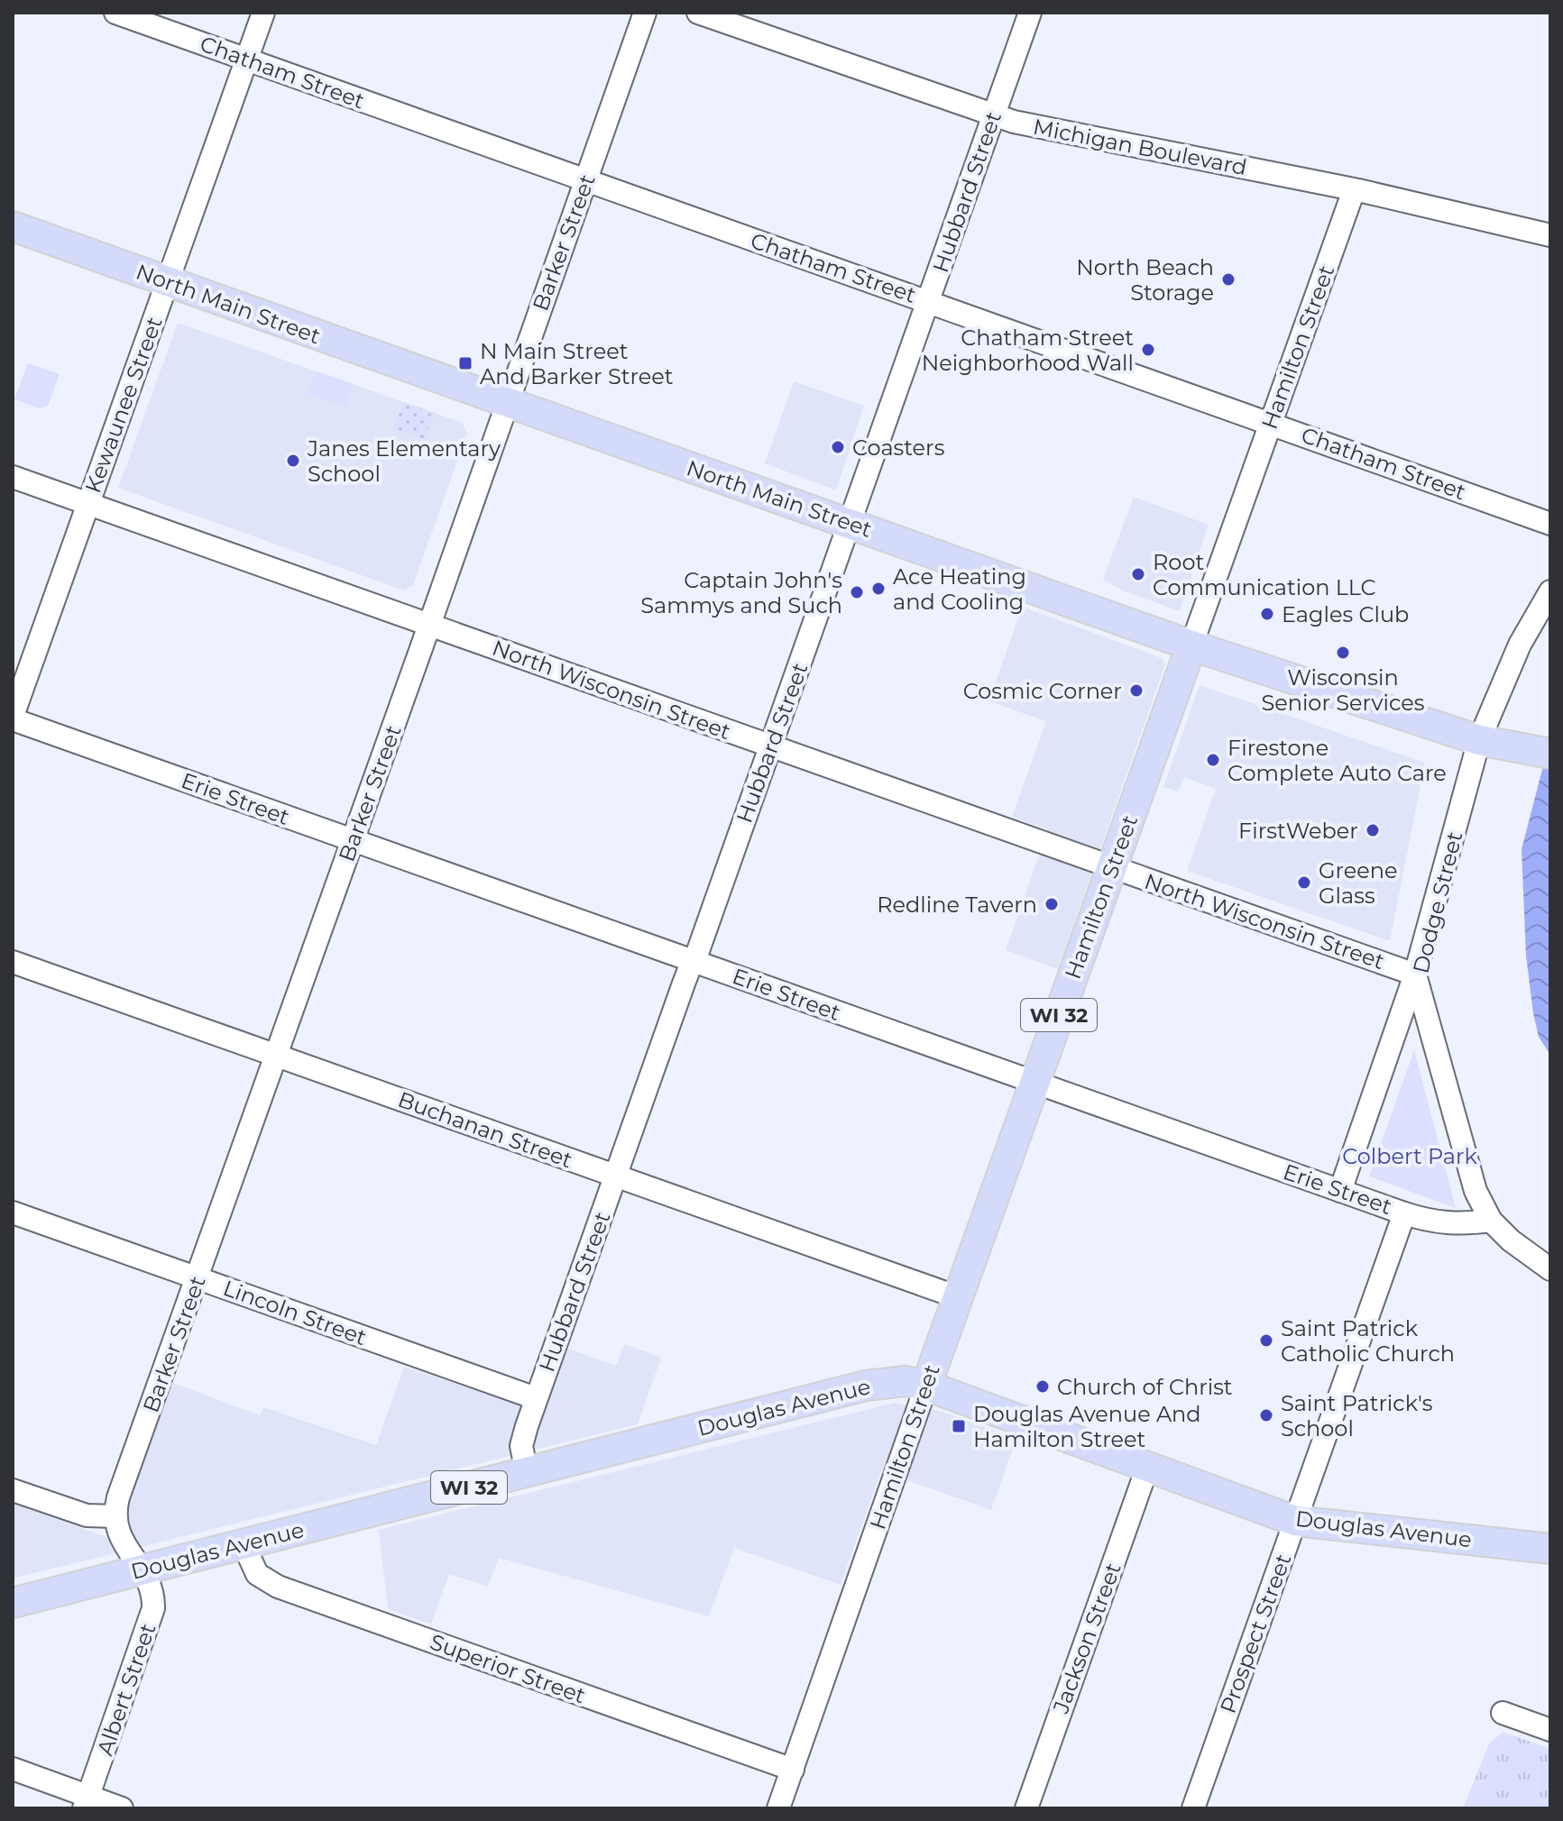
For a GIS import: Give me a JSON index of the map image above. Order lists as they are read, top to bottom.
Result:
{
  "streets": {
    "main road": [
      "North Main Street",
      "Hamilton Street",
      "WI 32",
      "Douglas Avenue"
    ],
    "street": [
      "Chatham Street",
      "Michigan Boulevard",
      "Hubbard Street",
      "Barker Street",
      "Kewaunee Street",
      "North Wisconsin Street",
      "Erie Street",
      "Dodge Street",
      "Buchanan Street",
      "Lincoln Street",
      "Prospect Street",
      "Jackson Street",
      "Superior Street",
      "Albert Street"
    ]
  },
  "crossings": [
    ["Chatham Street", "Hubbard Street"],
    ["Chatham Street", "Barker Street"],
    ["Chatham Street", "Hamilton Street"],
    ["Chatham Street", "Kewaunee Street"],
    ["Michigan Boulevard", "Hubbard Street"],
    ["Michigan Boulevard", "Hamilton Street"],
    ["Hubbard Street", "North Main Street"],
    ["Hubbard Street", "North Wisconsin Street"],
    ["Hubbard Street", "Erie Street"],
    ["Hubbard Street", "Buchanan Street"],
    ["Hubbard Street", "Lincoln Street"],
    ["Hubbard Street", "Douglas Avenue"],
    ["Barker Street", "North Main Street"],
    ["Barker Street", "North Wisconsin Street"],
    ["Barker Street", "Erie Street"],
    ["Barker Street", "Buchanan Street"],
    ["Barker Street", "Lincoln Street"],
    ["North Main Street", "Hamilton Street"],
    ["North Main Street", "Kewaunee Street"],
    ["North Main Street", "Dodge Street"],
    ["Hamilton Street", "North Wisconsin Street"],
    ["Hamilton Street", "Erie Street"],
    ["Hamilton Street", "Buchanan Street"],
    ["Hamilton Street", "Douglas Avenue"],
    ["Hamilton Street", "Superior Street"],
    ["Kewaunee Street", "North Wisconsin Street"],
    ["Kewaunee Street", "Erie Street"],
    ["North Wisconsin Street", "Dodge Street"],
    ["Erie Street", "Dodge Street"],
    ["Erie Street", "Prospect Street"],
    ["Douglas Avenue", "Prospect Street"],
    ["Douglas Avenue", "Jackson Street"],
    ["Douglas Avenue", "Superior Street"],
    ["Douglas Avenue", "Albert Street"]
  ],
  "parks": ["Colbert Park"],
  "places": {
    "other": [
      "North Beach Storage",
      "Chatham Street Neighborhood Wall",
      "Coasters",
      "Janes Elementary School",
      "Root Communication LLC",
      "Ace Heating and Cooling",
      "Captain John's Sammys and Such",
      "Eagles Club",
      "Wisconsin Senior Services",
      "Cosmic Corner",
      "Firestone Complete Auto Care",
      "FirstWeber",
      "Greene Glass",
      "Redline Tavern",
      "Saint Patrick Catholic Church",
      "Church of Christ",
      "Saint Patrick's School"
    ],
    "transit": ["N Main Street And Barker Street", "Douglas Avenue And Hamilton Street"]
  }
}
